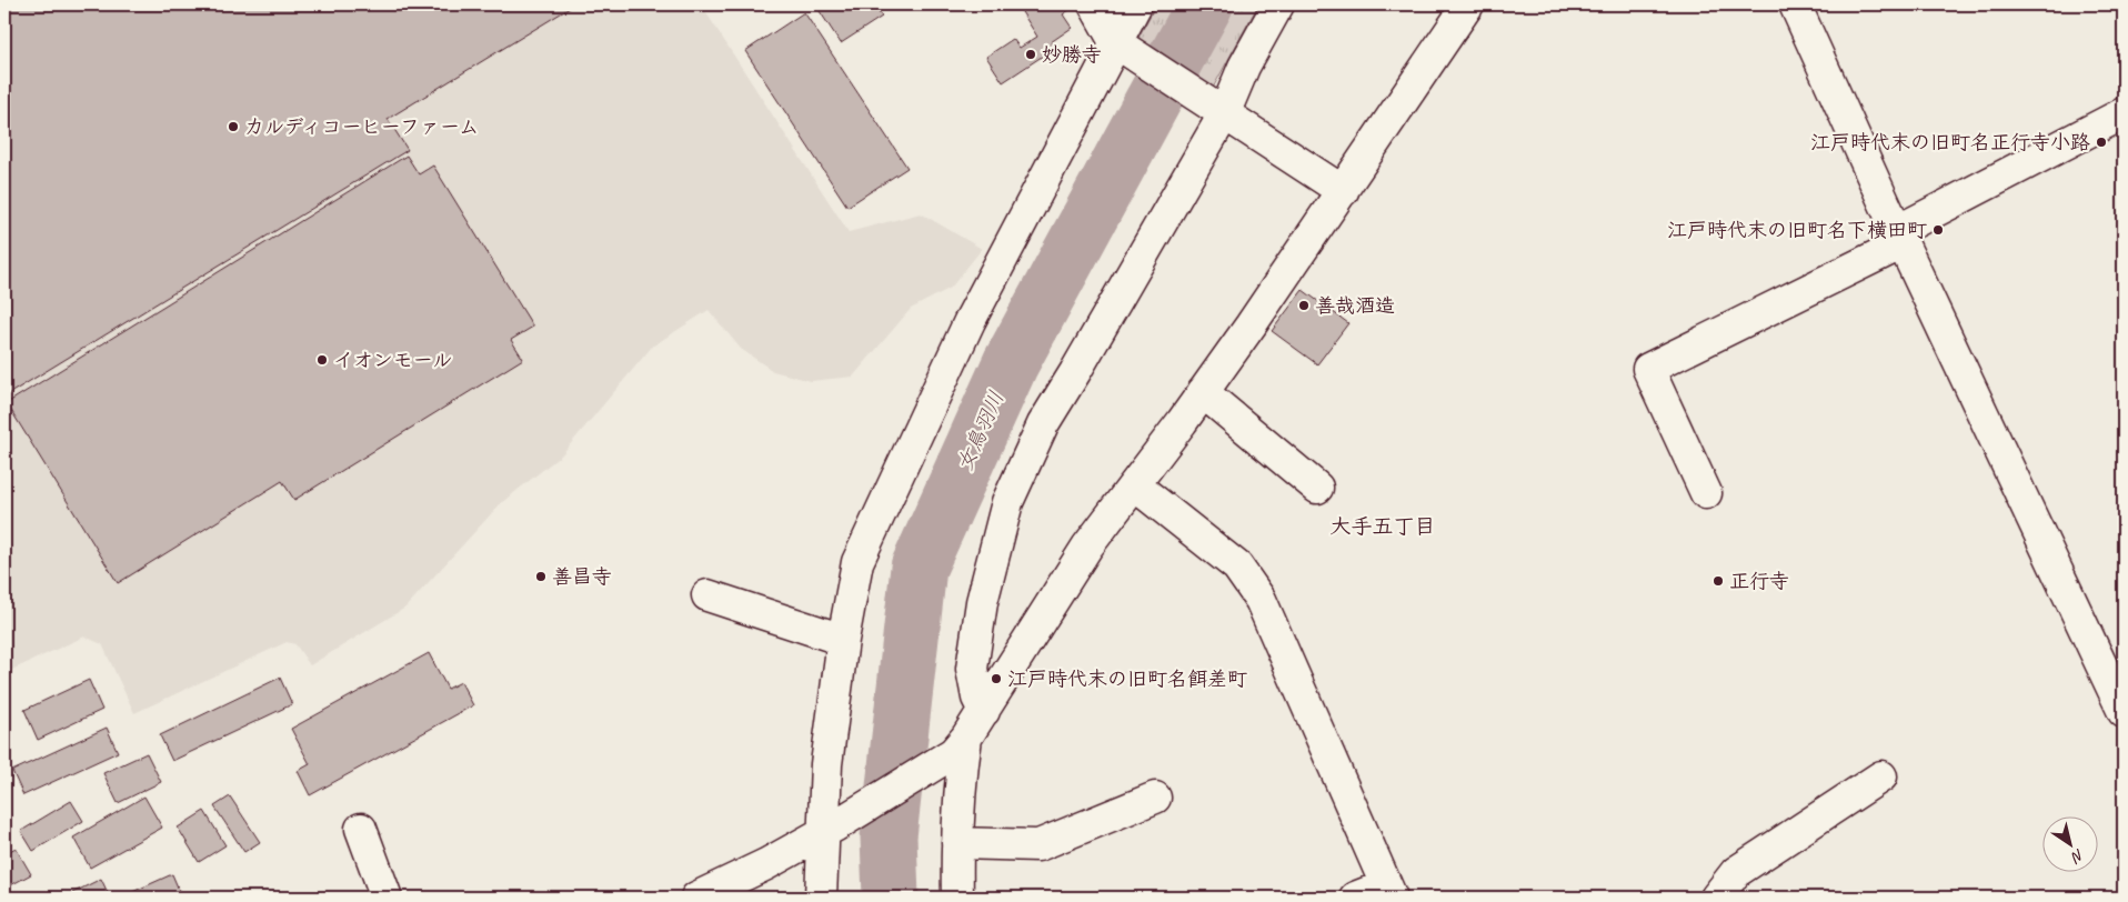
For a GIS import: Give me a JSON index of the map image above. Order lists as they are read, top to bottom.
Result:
{
  "districts": ["大手五丁目"],
  "water": ["女鳥羽川"],
  "places": [
    "妙勝寺",
    "カルディコーヒーファーム",
    "江戸時代末の旧町名正行寺小路",
    "江戸時代末の旧町名下横田町",
    "善哉酒造",
    "イオンモール",
    "善昌寺",
    "正行寺",
    "江戸時代末の旧町名餌差町"
  ],
  "north": "bottom right"
}
